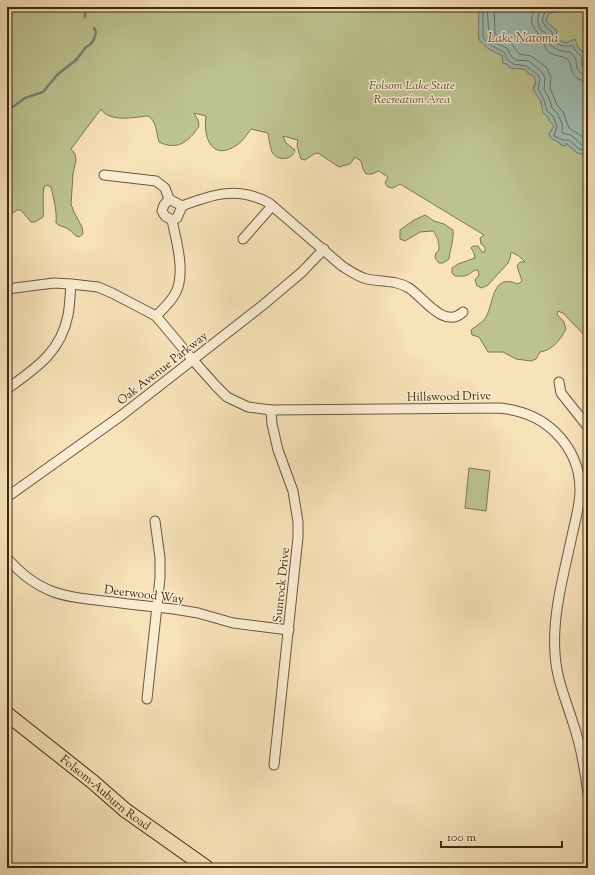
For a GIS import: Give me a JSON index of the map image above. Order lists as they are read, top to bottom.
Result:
{
  "streets": {
    "main road": ["Folsom-Auburn Road"],
    "street": [
      "Oak Avenue Parkway",
      "Hillswood Drive",
      "Sunrock Drive",
      "Deerwood Way"
    ]
  },
  "crossings": [
    ["Oak Avenue Parkway", "Hillswood Drive"],
    ["Hillswood Drive", "Sunrock Drive"],
    ["Sunrock Drive", "Deerwood Way"]
  ],
  "water": ["Lake Natoma"],
  "parks": ["Folsom Lake State Recreation Area"],
  "scale_bar": "100 m"
}
